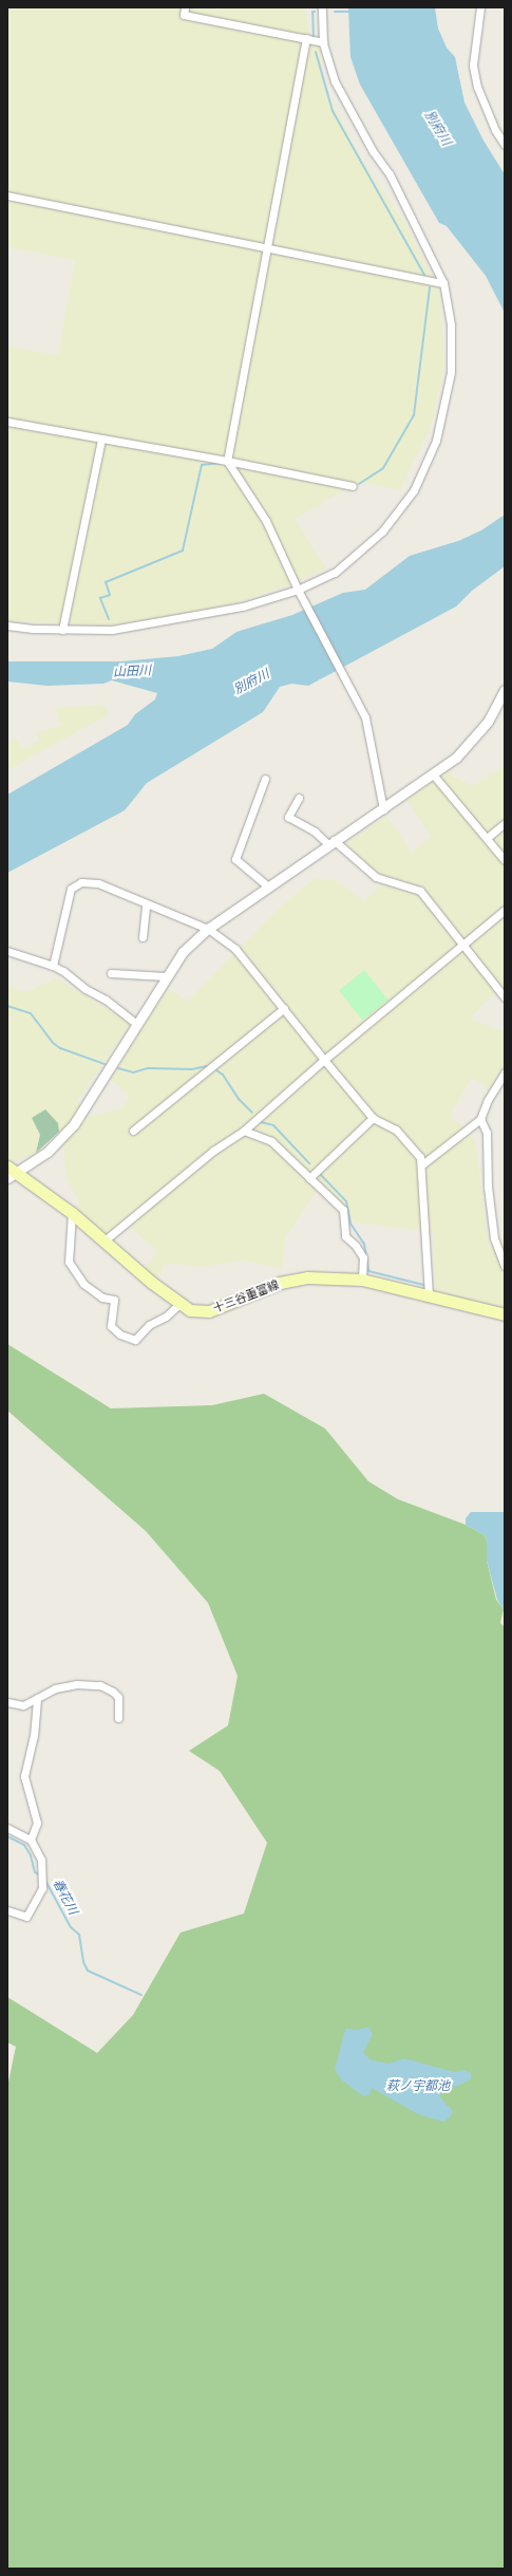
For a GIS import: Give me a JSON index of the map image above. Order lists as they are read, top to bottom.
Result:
{
  "streets": {
    "main road": ["十三谷重富線"]
  },
  "water": [
    "別府川",
    "山田川",
    "春花川",
    "萩ノ宇都池"
  ]
}
